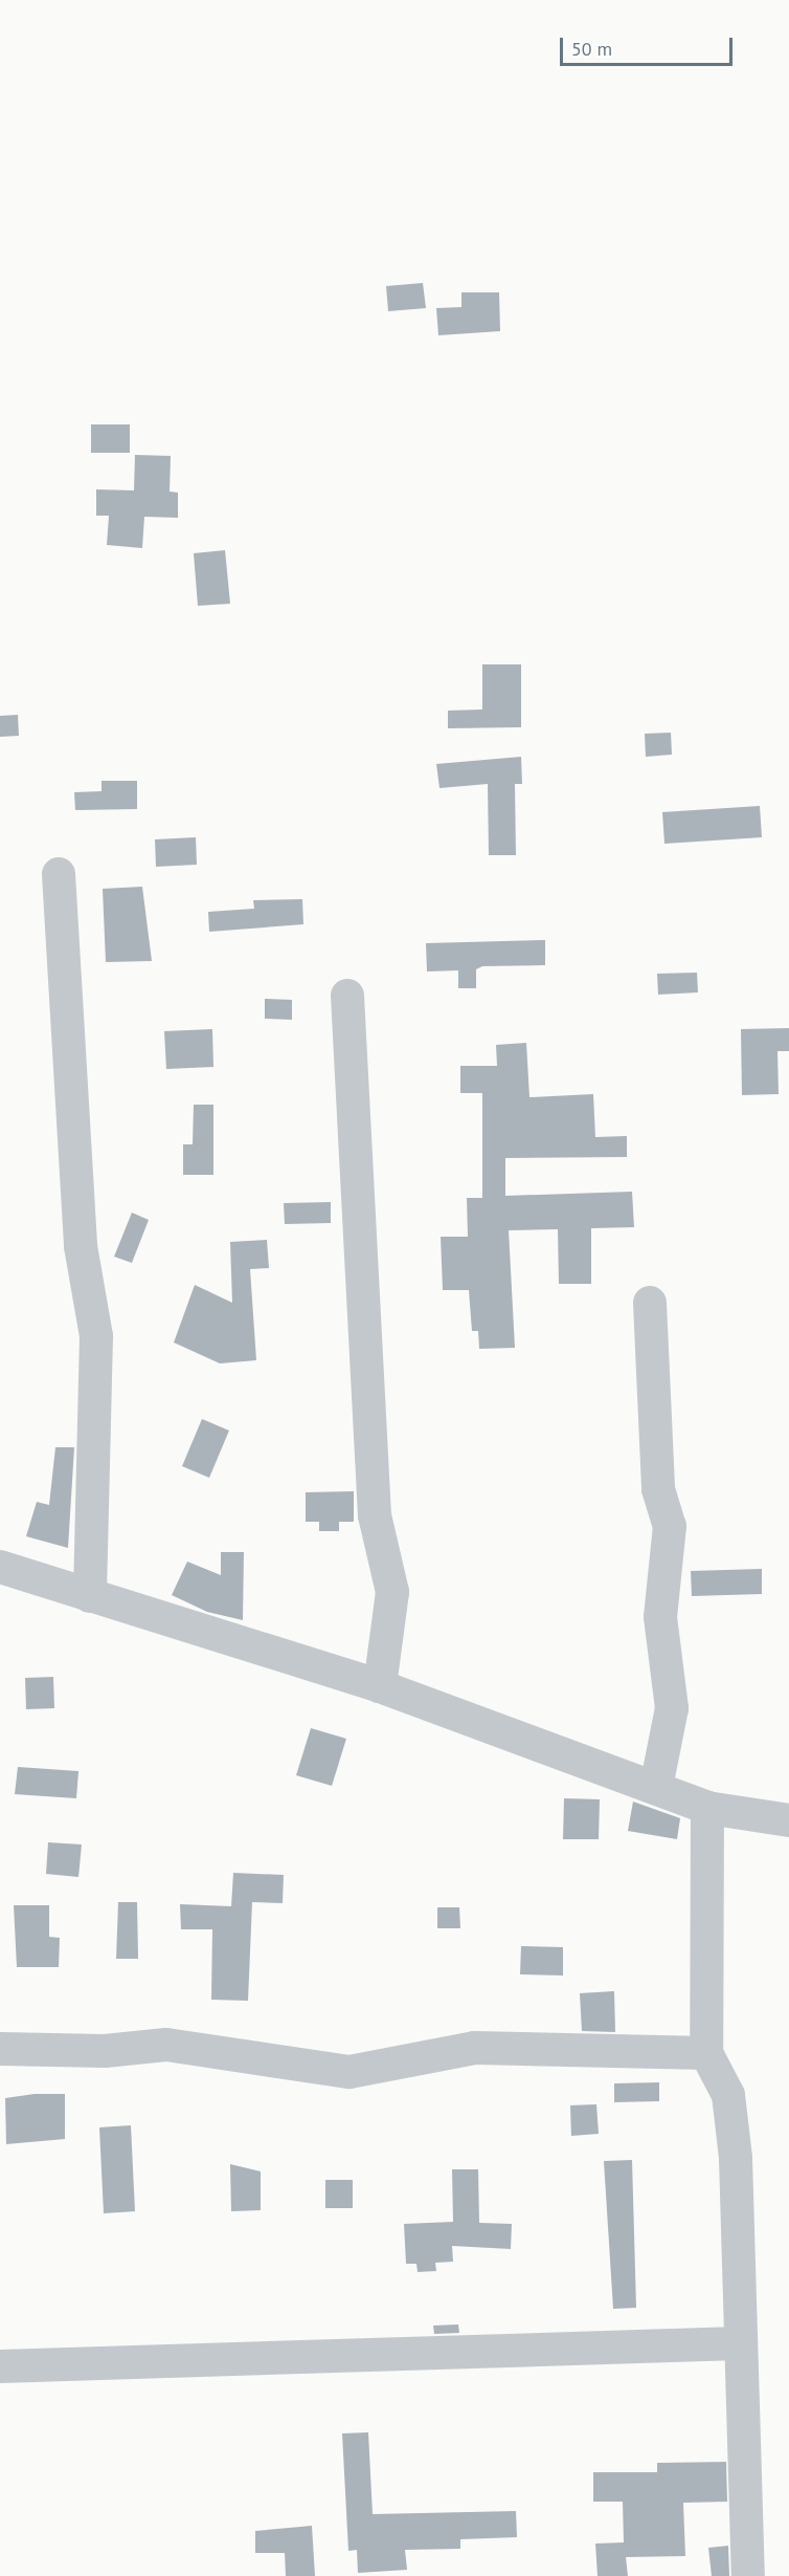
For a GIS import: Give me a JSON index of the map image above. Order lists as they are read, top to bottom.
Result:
{
  "scale_bar": "50 m"
}
